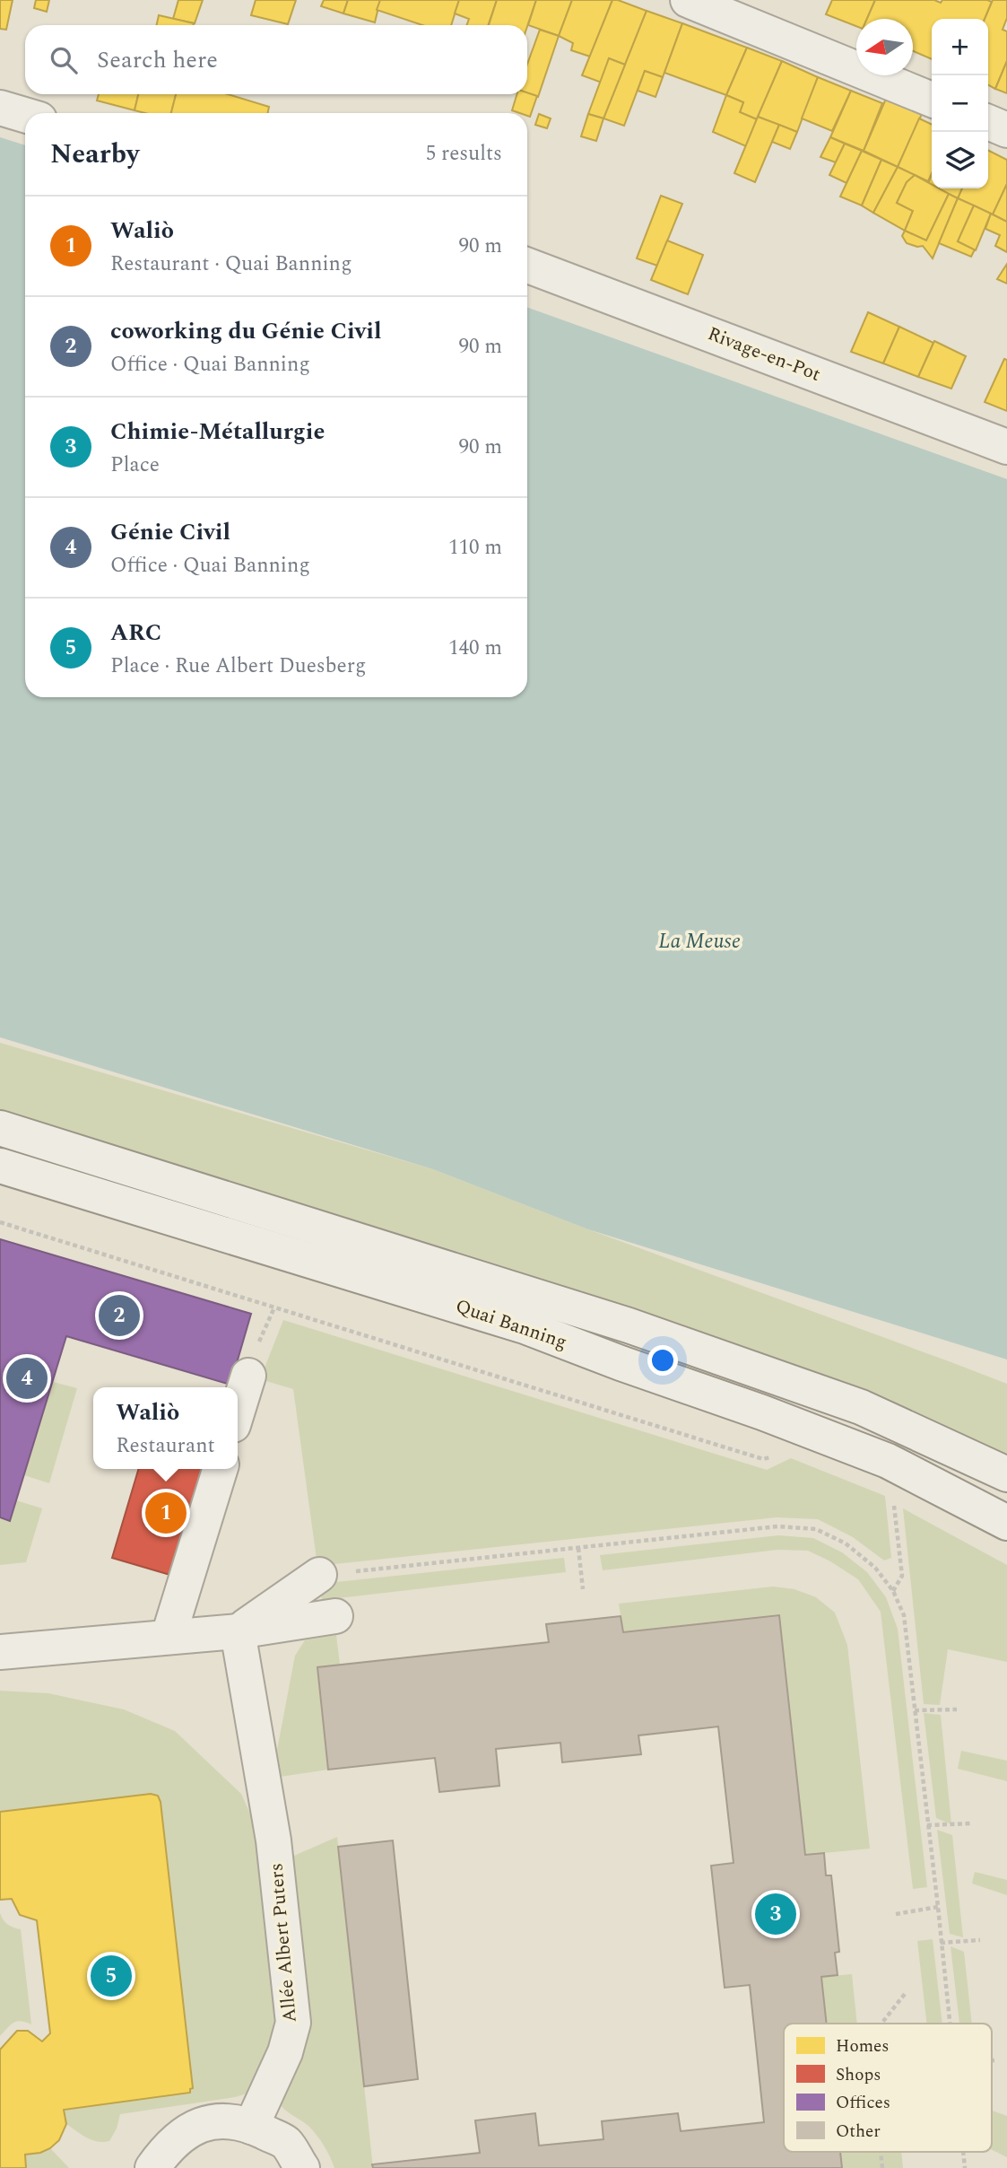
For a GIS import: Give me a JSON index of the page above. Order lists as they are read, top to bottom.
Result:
{
  "streets": {
    "street": ["Rivage-en-Pot", "Quai Banning", "Allée Albert Puters"]
  },
  "water": ["La Meuse"],
  "legend": [
    "Homes",
    "Shops",
    "Offices",
    "Other"
  ],
  "north": "left",
  "page": {
    "map_buttons": ["+", "−"],
    "search": "Search here",
    "heading": ["Nearby", "5 results"],
    "list": [
      {
        "mark": "1",
        "name": "Waliò",
        "note": "Restaurant · Quai Banning",
        "value": "90 m"
      },
      {
        "mark": "2",
        "name": "coworking du Génie Civil",
        "note": "Office · Quai Banning",
        "value": "90 m"
      },
      {
        "mark": "3",
        "name": "Chimie-Métallurgie",
        "note": "Place",
        "value": "90 m"
      },
      {
        "mark": "4",
        "name": "Génie Civil",
        "note": "Office · Quai Banning",
        "value": "110 m"
      },
      {
        "mark": "5",
        "name": "ARC",
        "note": "Place · Rue Albert Duesberg",
        "value": "140 m"
      }
    ],
    "pins": [
      "2",
      "4",
      "1",
      "3",
      "5"
    ],
    "popup": ["Waliò", "Restaurant"]
  }
}
